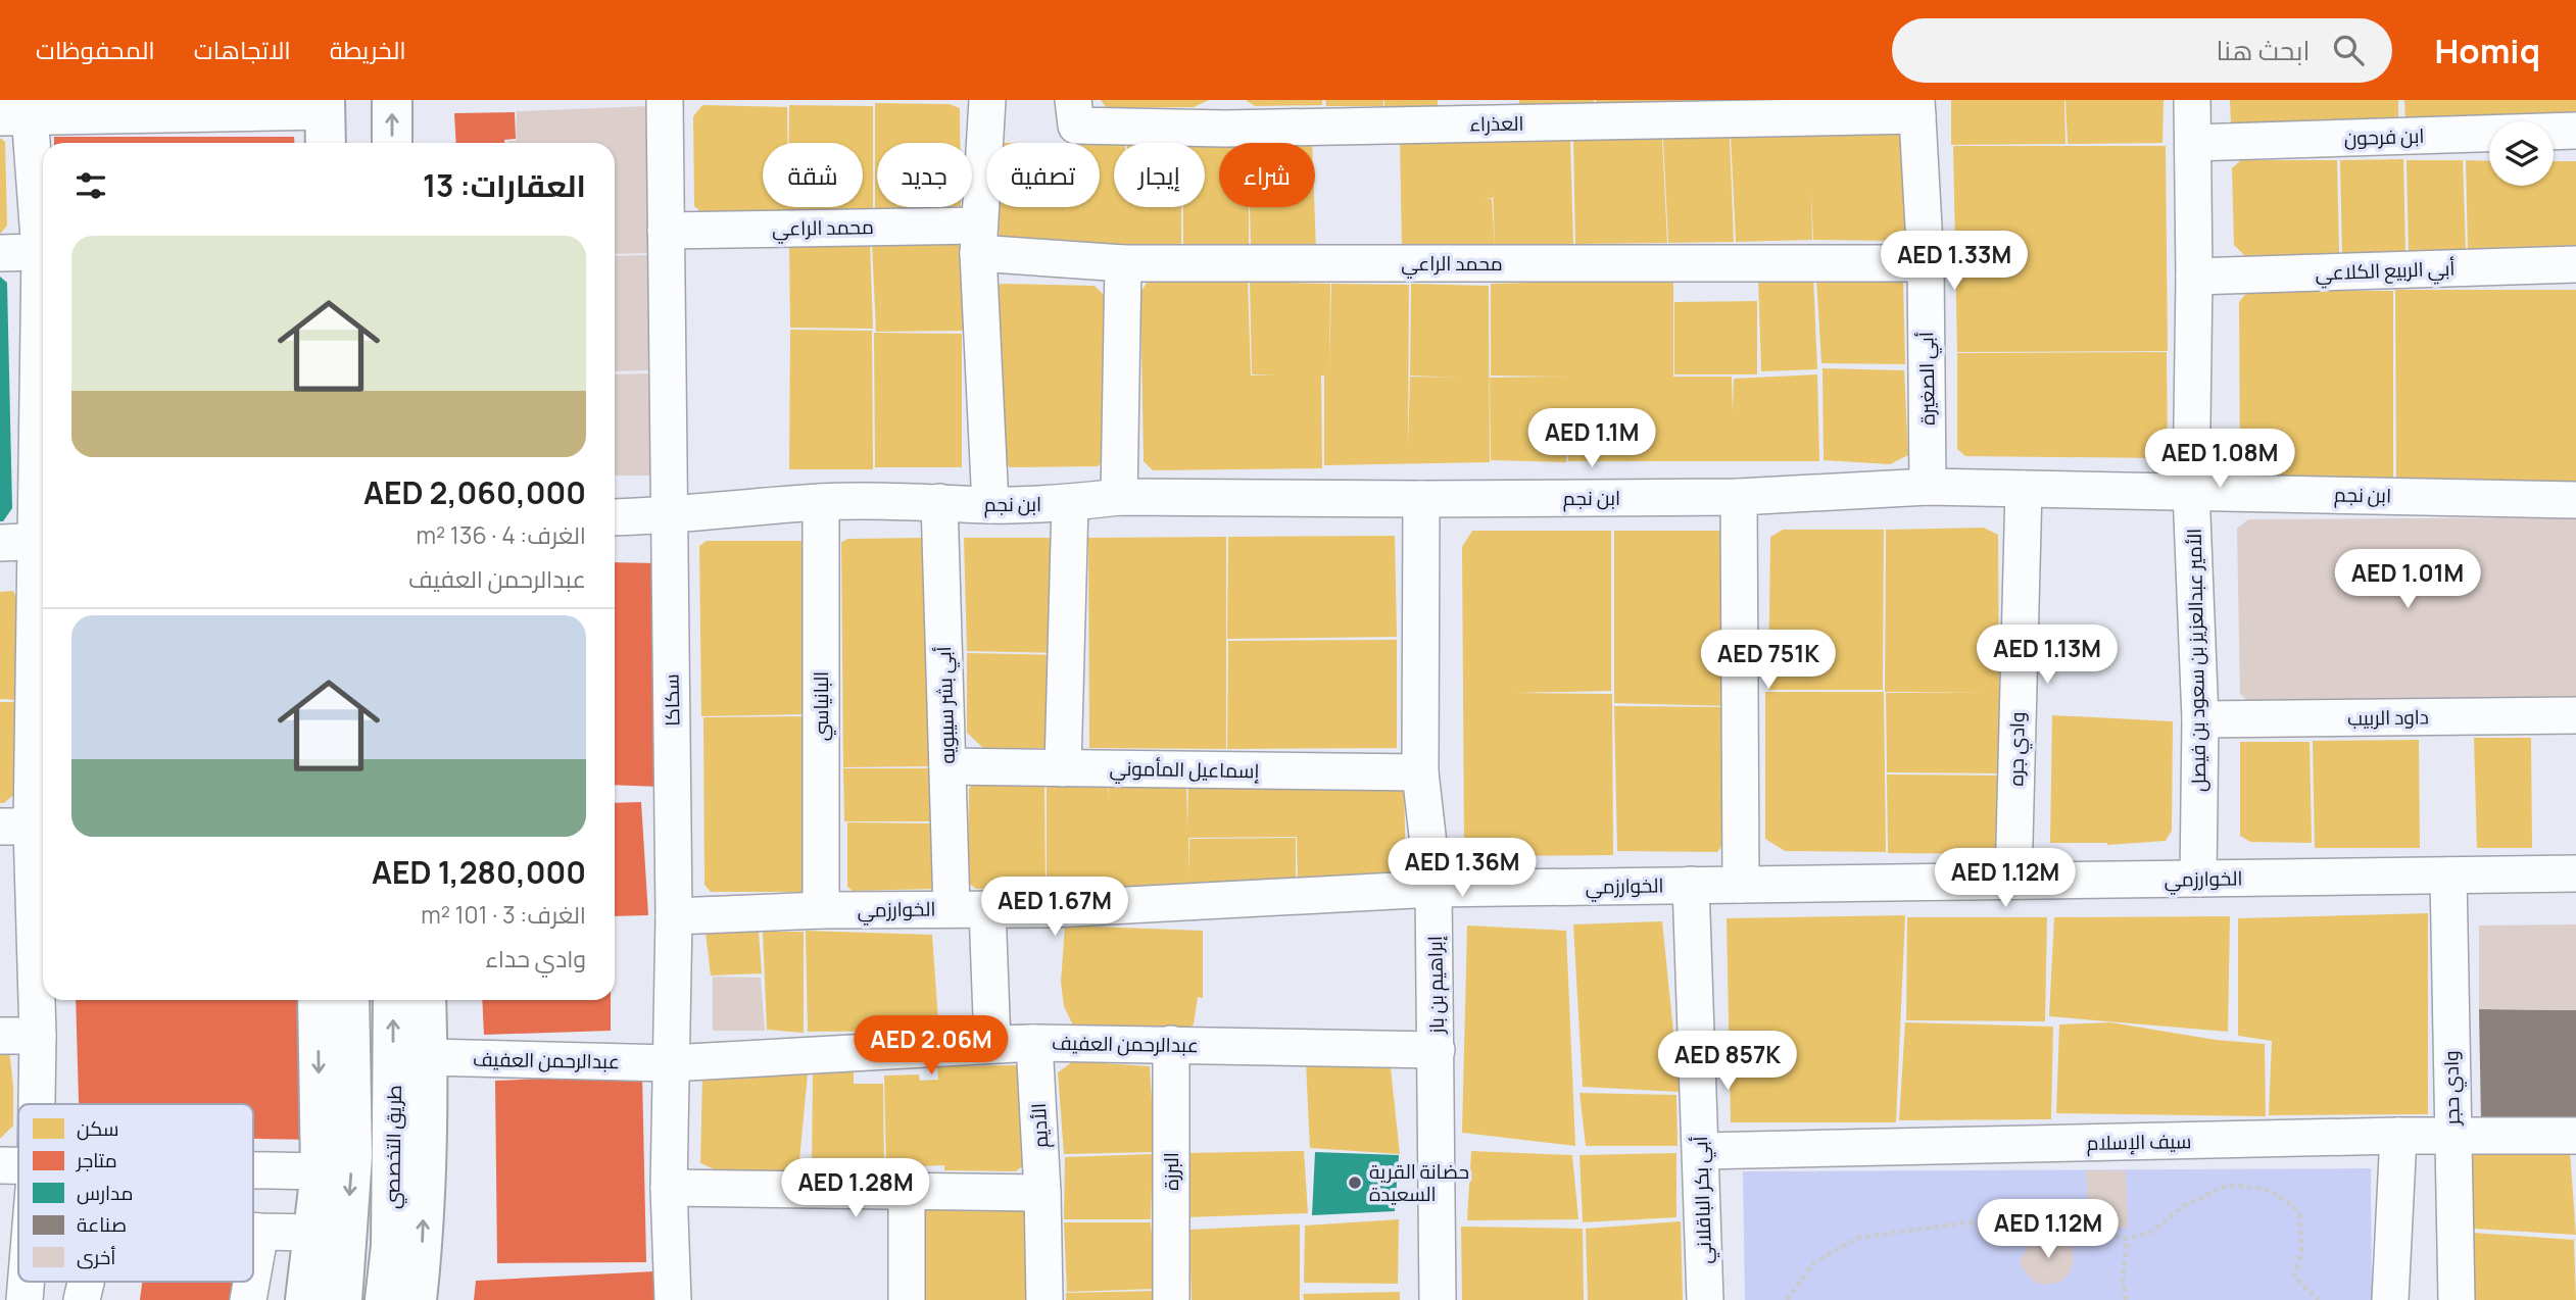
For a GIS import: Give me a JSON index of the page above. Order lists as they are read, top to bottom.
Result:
{
  "streets": {
    "main road": ["طريق التخصصي"],
    "street": [
      "العذراء",
      "ابن فرحون",
      "محمد الراعي",
      "أبي الربيع الكلاعي",
      "أبي الصغيرة",
      "ابن نجم",
      "الأمير عبدالعزيز بن سعود بن فيصل",
      "سكاكا",
      "أبي بشر سيبويه",
      "البانياسي",
      "داود الربيب",
      "وادي جره",
      "إسماعيل المأموني",
      "الخوارزمي",
      "إبراهيم بن باز",
      "عبدالرحمن العفيف",
      "وادي حجر",
      "الأديم",
      "سيف الإسلام",
      "البرزة",
      "أبي بكر الباقلاني"
    ]
  },
  "crossings": [
    ["العذراء", "أبي الصغيرة"],
    ["ابن فرحون", "الأمير عبدالعزيز بن سعود بن فيصل"],
    ["محمد الراعي", "أبي الصغيرة"],
    ["محمد الراعي", "سكاكا"],
    ["أبي الربيع الكلاعي", "الأمير عبدالعزيز بن سعود بن فيصل"],
    ["أبي الصغيرة", "ابن نجم"],
    ["ابن نجم", "الأمير عبدالعزيز بن سعود بن فيصل"],
    ["ابن نجم", "سكاكا"],
    ["ابن نجم", "أبي بشر سيبويه"],
    ["ابن نجم", "البانياسي"],
    ["ابن نجم", "وادي جره"],
    ["ابن نجم", "إبراهيم بن باز"],
    ["الأمير عبدالعزيز بن سعود بن فيصل", "داود الربيب"],
    ["الأمير عبدالعزيز بن سعود بن فيصل", "الخوارزمي"],
    ["سكاكا", "الخوارزمي"],
    ["سكاكا", "عبدالرحمن العفيف"],
    ["أبي بشر سيبويه", "إسماعيل المأموني"],
    ["أبي بشر سيبويه", "الخوارزمي"],
    ["البانياسي", "الخوارزمي"],
    ["وادي جره", "الخوارزمي"],
    ["إسماعيل المأموني", "إبراهيم بن باز"],
    ["الخوارزمي", "إبراهيم بن باز"],
    ["الخوارزمي", "وادي حجر"],
    ["الخوارزمي", "أبي بكر الباقلاني"],
    ["إبراهيم بن باز", "عبدالرحمن العفيف"],
    ["عبدالرحمن العفيف", "الأديم"],
    ["عبدالرحمن العفيف", "البرزة"],
    ["وادي حجر", "سيف الإسلام"],
    ["سيف الإسلام", "أبي بكر الباقلاني"]
  ],
  "places": ["حضانة القرية السعيدة"],
  "legend": [
    "سكن",
    "متاجر",
    "مدارس",
    "صناعة",
    "أخرى"
  ],
  "page": {
    "header": "Homiq",
    "search": "ابحث هنا",
    "nav": ["الخريطة", "الاتجاهات", "المحفوظات"],
    "chip": [
      "شراء",
      "إيجار",
      "تصفية",
      "جديد",
      "شقة"
    ],
    "heading": "العقارات: 13",
    "list": [
      {
        "name": "AED 2,060,000",
        "note": "الغرف: 4 · 136 m² · عبدالرحمن العفيف"
      },
      {
        "name": "AED 1,280,000",
        "note": "الغرف: 3 · 101 m² · وادي حداء"
      }
    ],
    "price": [
      "AED 1.33M",
      "AED 1.1M",
      "AED 1.08M",
      "AED 1.01M",
      "AED 1.13M",
      "AED 751K",
      "AED 1.36M",
      "AED 1.12M",
      "AED 1.67M",
      "AED 2.06M",
      "AED 857K",
      "AED 1.28M",
      "AED 1.12M"
    ]
  }
}
